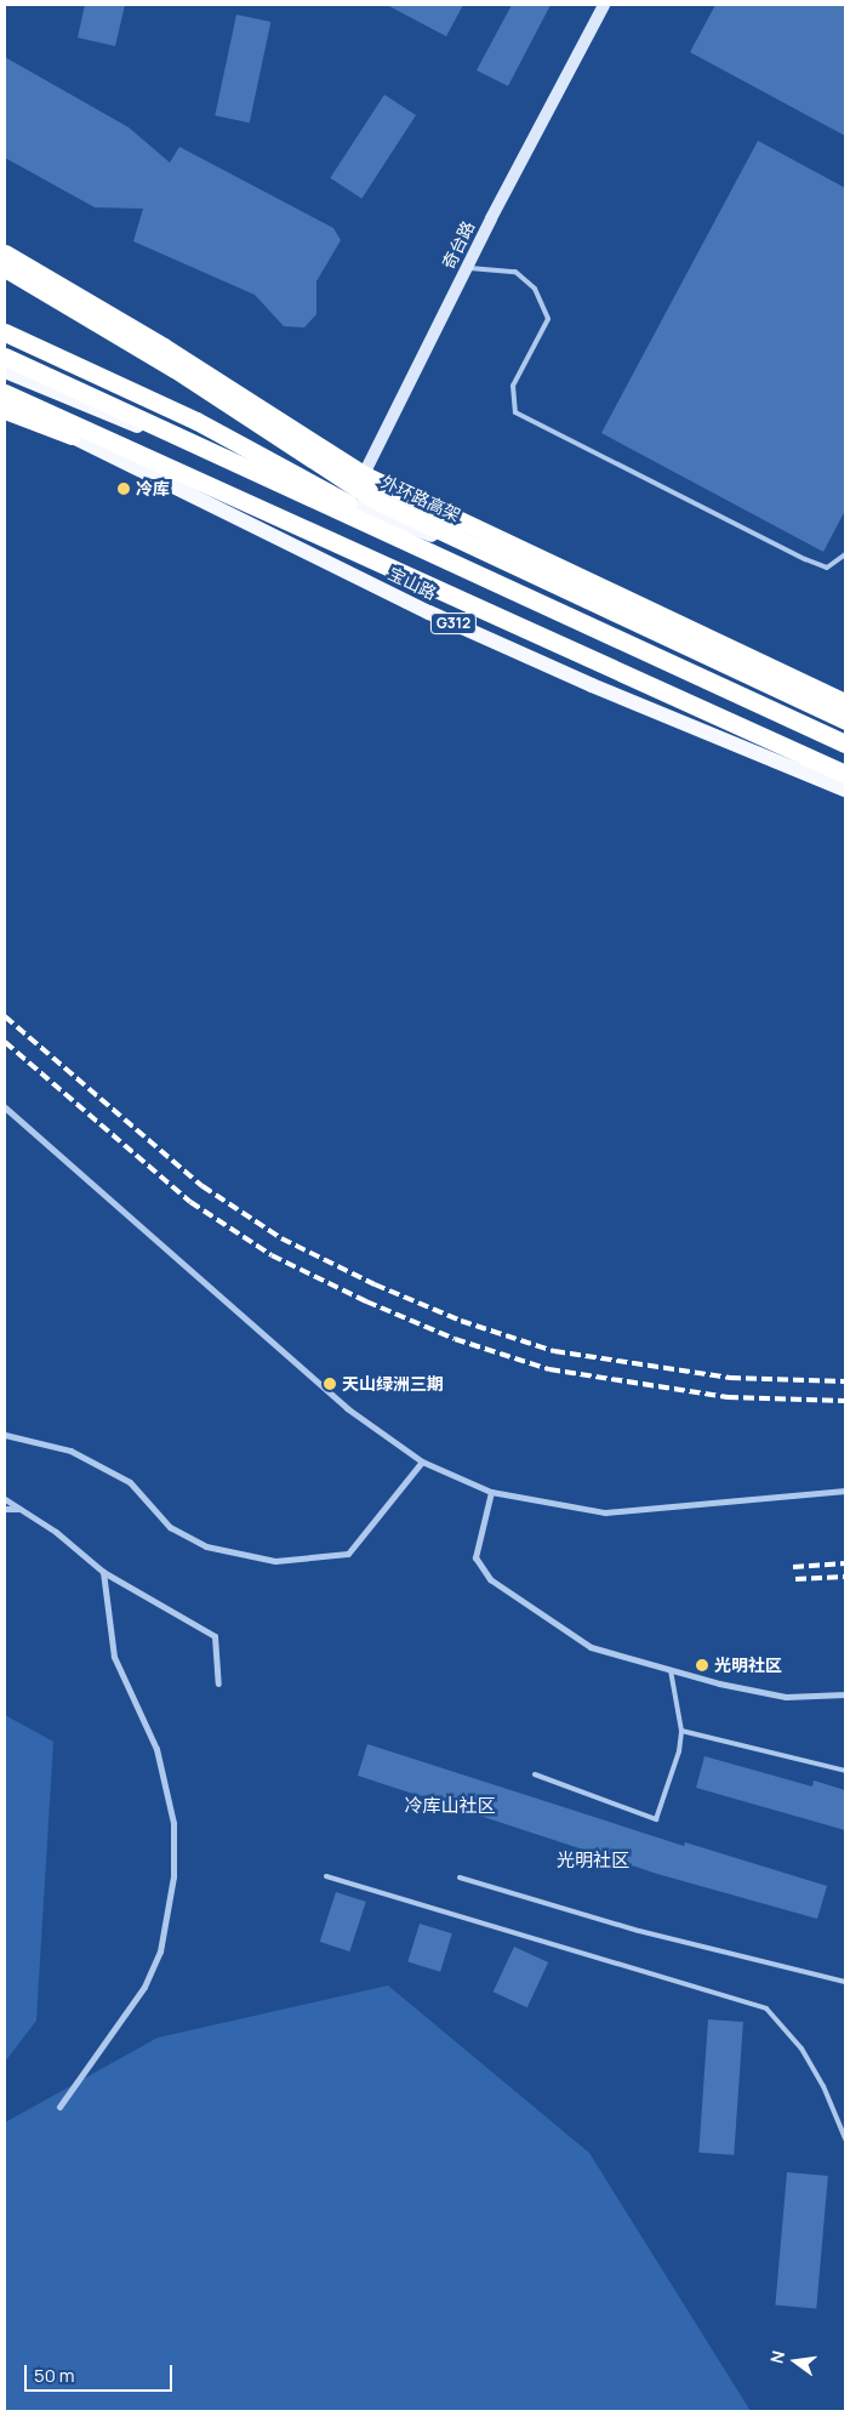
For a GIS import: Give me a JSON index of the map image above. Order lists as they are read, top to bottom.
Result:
{
  "streets": {
    "highway": ["外环路高架"],
    "main road": ["宝山路", "G312"],
    "street": ["奇台路"]
  },
  "districts": ["冷库山社区", "光明社区"],
  "places": ["冷库", "天山绿洲三期", "光明社区"],
  "scale_bar": "50 m",
  "north": "left"
}
